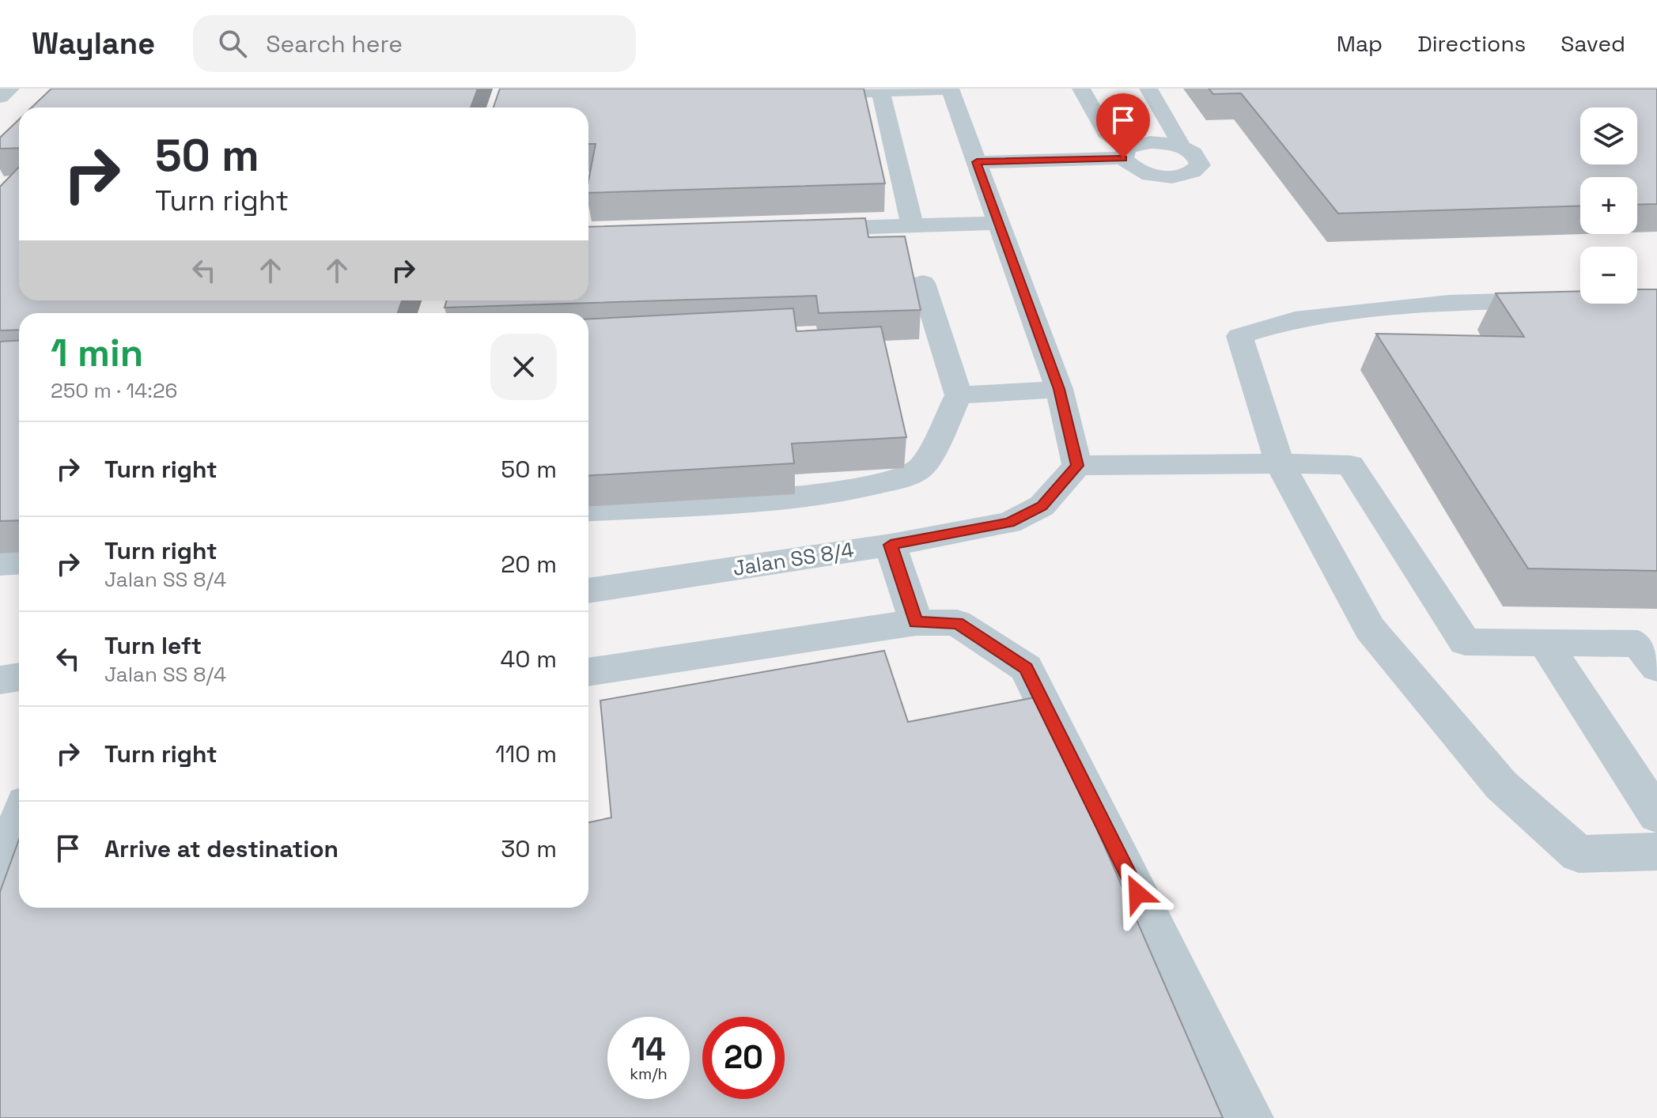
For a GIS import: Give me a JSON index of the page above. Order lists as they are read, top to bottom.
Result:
{
  "streets": {
    "street": ["Jalan SS 8/4"]
  },
  "page": {
    "header": "Waylane",
    "search": "Search here",
    "nav": ["Map", "Directions", "Saved"],
    "map_buttons": ["+", "−"],
    "turn": ["50 m", "Turn right"],
    "heading": ["1 min", "250 m · 14:26"],
    "list": [
      {
        "name": "Turn right",
        "value": "50 m"
      },
      {
        "name": "Turn right",
        "note": "Jalan SS 8/4",
        "value": "20 m"
      },
      {
        "name": "Turn left",
        "note": "Jalan SS 8/4",
        "value": "40 m"
      },
      {
        "name": "Turn right",
        "value": "110 m"
      },
      {
        "name": "Arrive at destination",
        "value": "30 m"
      }
    ],
    "speed": "14 km/h",
    "limit": "20"
  }
}
